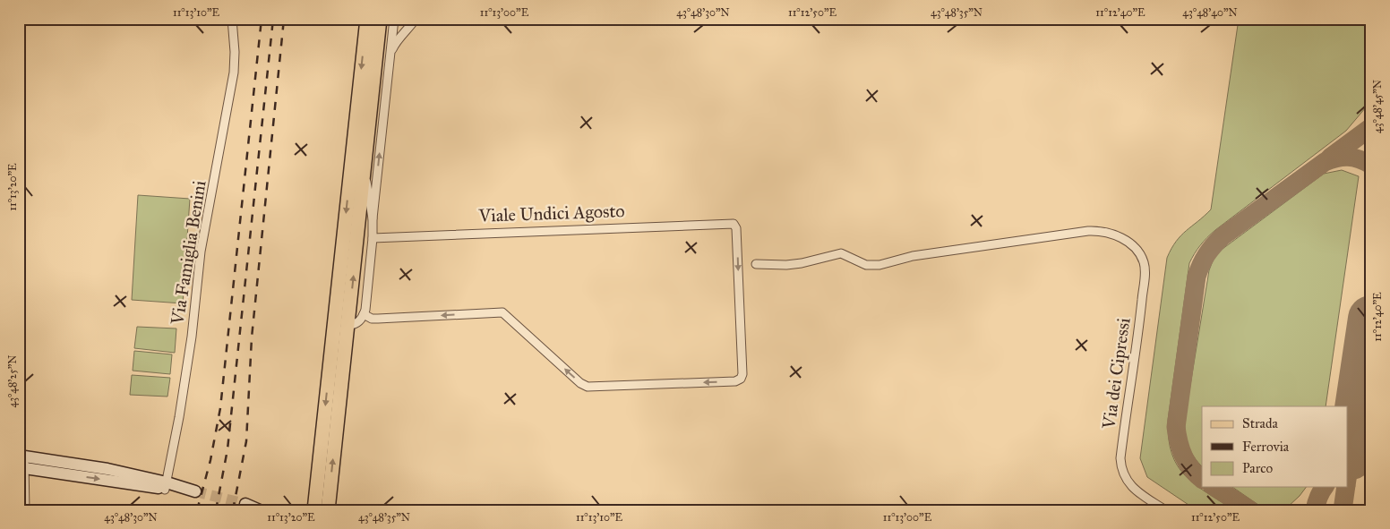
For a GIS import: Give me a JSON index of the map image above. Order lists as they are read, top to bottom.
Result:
{
  "streets": {
    "street": ["Viale Undici Agosto", "Via Famiglia Benini", "Via dei Cipressi"]
  },
  "legend": ["Strada", "Ferrovia", "Parco"],
  "coordinates": [
    "11°13'10\"E",
    "11°13'00\"E",
    "43°48'30\"N",
    "11°12'50\"E",
    "43°48'35\"N",
    "11°12'40\"E",
    "43°48'40\"N",
    "43°48'45\"N",
    "11°13'20\"E",
    "43°48'25\"N"
  ]
}
